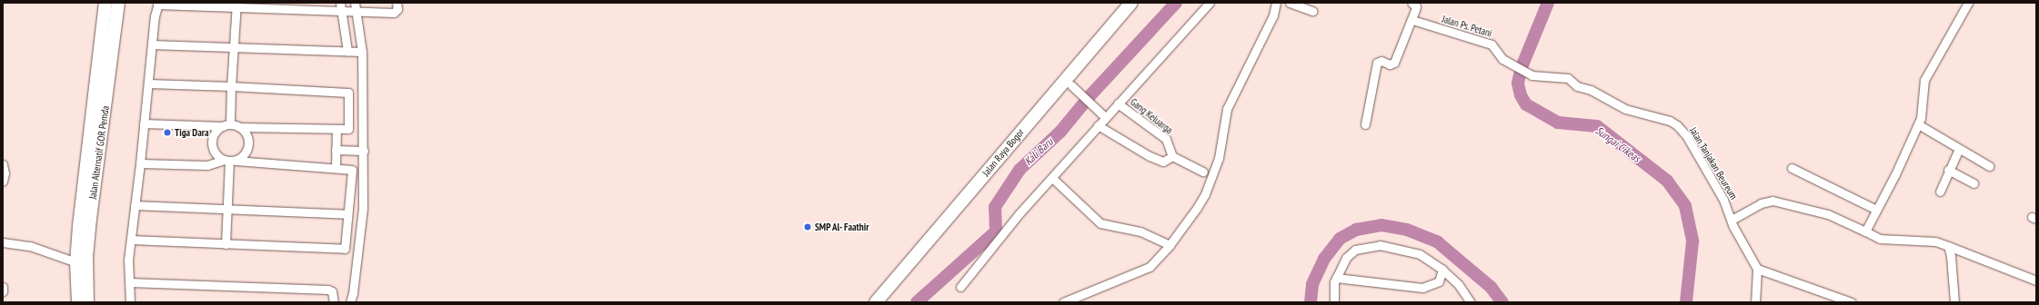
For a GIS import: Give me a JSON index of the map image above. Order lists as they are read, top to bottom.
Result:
{
  "streets": {
    "main road": ["Jalan Alternatif GOR Pemda", "Jalan Raya Bogor"],
    "street": ["Jalan Ps. Petani", "Gang Keluarga", "Jalan Tanjakan Beureum"]
  },
  "crossings": [
    ["Jalan Ps. Petani", "Jalan Tanjakan Beureum"]
  ],
  "water": ["Sungai Cikeas", "Kali Baru"],
  "places": ["Tiga Dara", "SMP Al- Faathir"]
}
